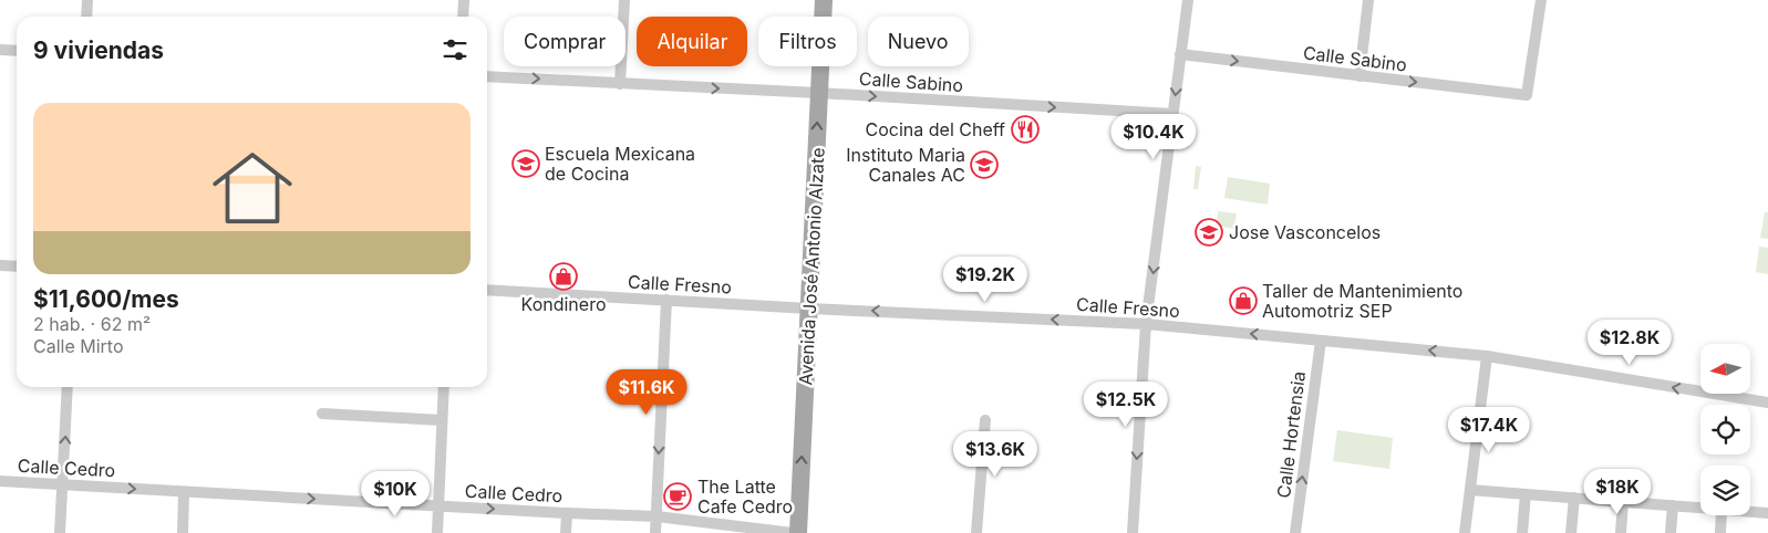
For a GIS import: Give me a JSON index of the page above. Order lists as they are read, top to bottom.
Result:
{
  "streets": {
    "main road": ["Avenida José Antonio Alzate"],
    "street": [
      "Calle Sabino",
      "Calle Fresno",
      "Calle Hortensia",
      "Calle Cedro"
    ]
  },
  "crossings": [
    ["Calle Sabino", "Avenida José Antonio Alzate"],
    ["Avenida José Antonio Alzate", "Calle Fresno"],
    ["Calle Fresno", "Calle Hortensia"]
  ],
  "one_way": [
    "Calle Sabino",
    "Avenida José Antonio Alzate",
    "Calle Fresno",
    "Calle Hortensia",
    "Calle Cedro"
  ],
  "places": {
    "restaurant": ["Cocina del Cheff"],
    "school or university": ["Escuela Mexicana de Cocina", "Instituto Maria Canales AC", "Jose Vasconcelos"],
    "shop": ["Kondinero", "Taller de Mantenimiento Automotriz SEP"],
    "cafe": ["The Latte Cafe Cedro"]
  },
  "north": "left",
  "page": {
    "chip": [
      "Comprar",
      "Alquilar",
      "Filtros",
      "Nuevo"
    ],
    "heading": "9 viviendas",
    "list": [
      {
        "name": "$11,600/mes",
        "note": "2 hab. · 62 m² · Calle Mirto"
      }
    ],
    "price": [
      "$10.4K",
      "$19.2K",
      "$12.8K",
      "$11.6K",
      "$12.5K",
      "$17.4K",
      "$13.6K",
      "$18K",
      "$10K"
    ]
  }
}
